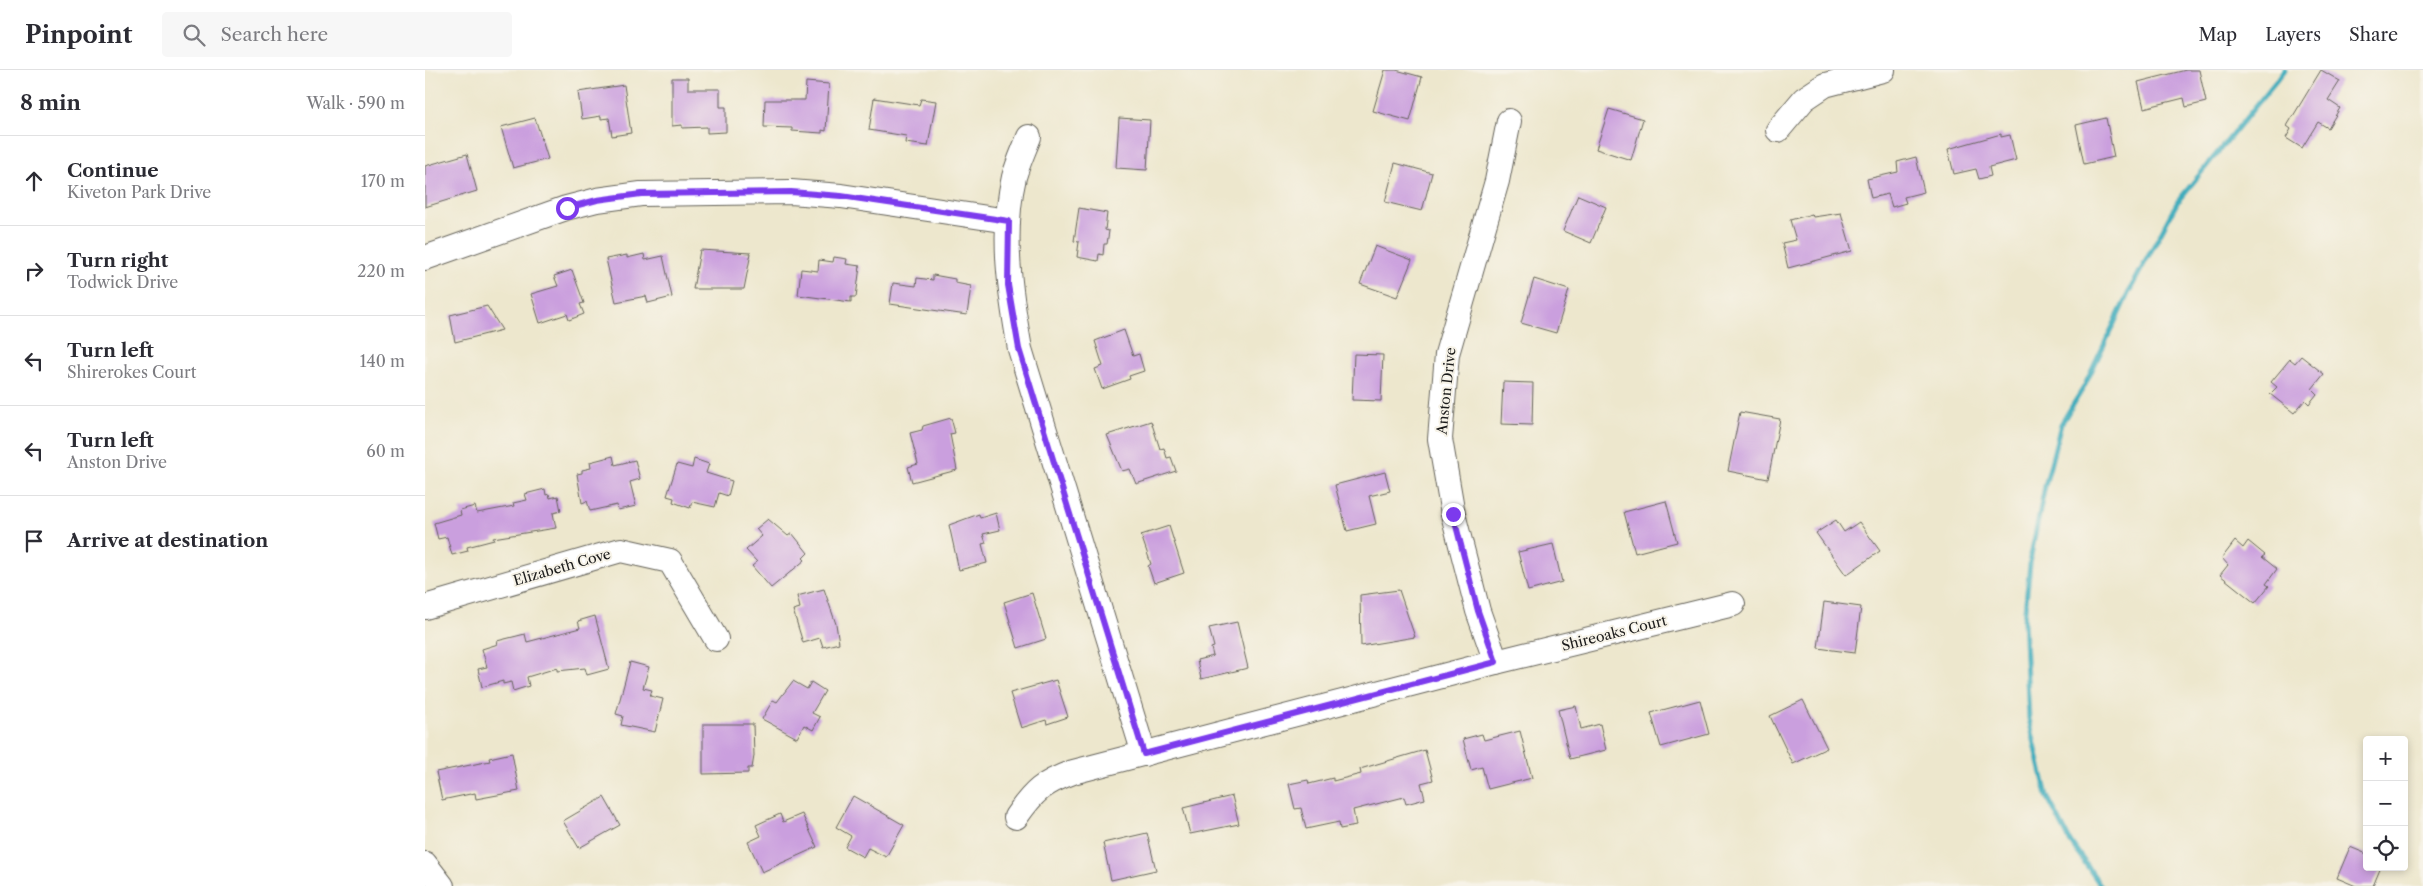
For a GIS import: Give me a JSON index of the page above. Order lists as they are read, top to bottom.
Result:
{
  "streets": {
    "street": ["Anston Drive", "Elizabeth Cove", "Shireoaks Court"]
  },
  "crossings": [
    ["Anston Drive", "Shireoaks Court"]
  ],
  "page": {
    "header": "Pinpoint",
    "search": "Search here",
    "nav": ["Map", "Layers", "Share"],
    "heading": ["8 min", "Walk · 590 m"],
    "list": [
      ["Continue", "Kiveton Park Drive", "170 m"],
      ["Turn right", "Todwick Drive", "220 m"],
      ["Turn left", "Shirerokes Court", "140 m"],
      ["Turn left", "Anston Drive", "60 m"],
      "Arrive at destination"
    ],
    "map_buttons": ["+", "−"]
  }
}
